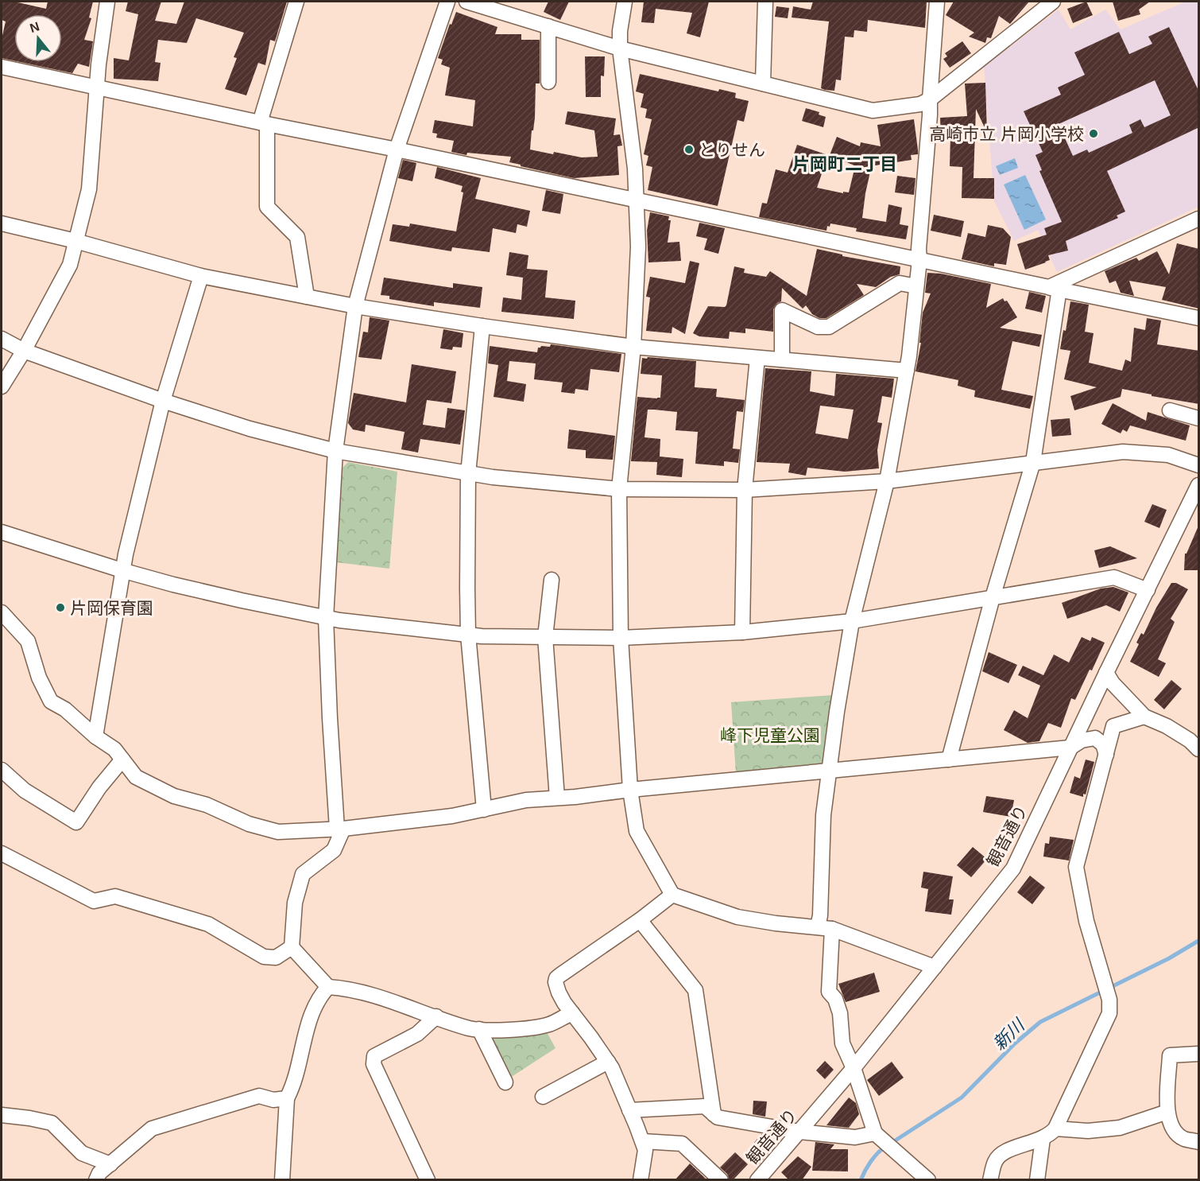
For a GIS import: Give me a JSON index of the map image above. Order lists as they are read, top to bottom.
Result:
{
  "streets": {
    "street": ["観音通り"]
  },
  "districts": ["片岡町二丁目"],
  "water": ["新川"],
  "parks": ["峰下児童公園"],
  "places": ["高崎市立 片岡小学校", "とりせん", "片岡保育園"],
  "north": "top"
}
